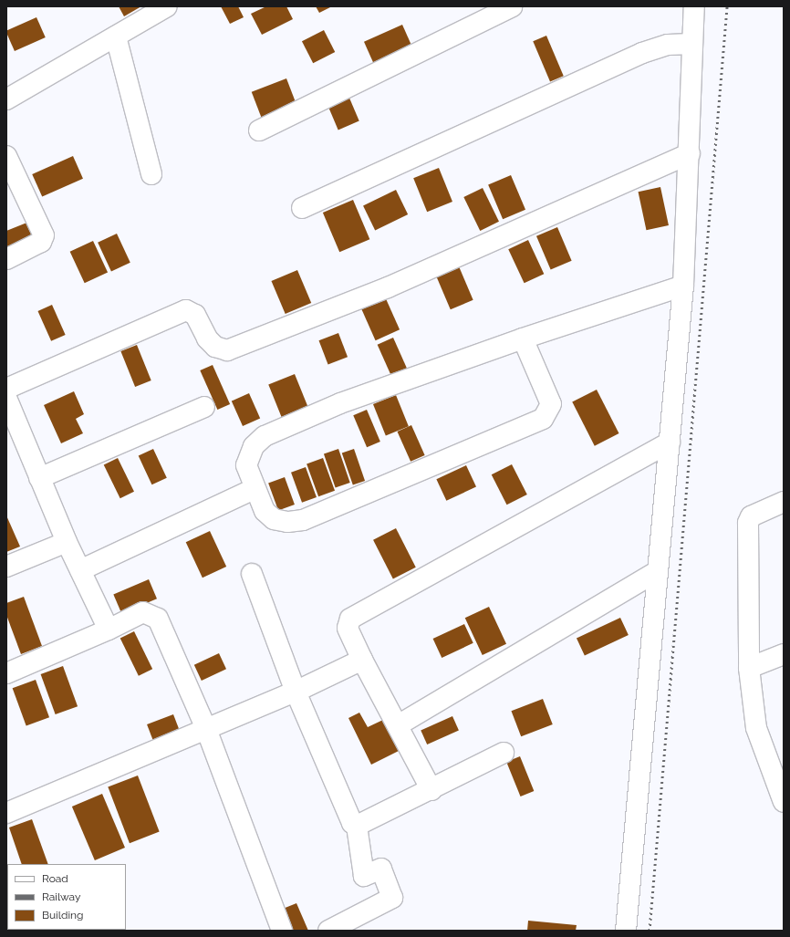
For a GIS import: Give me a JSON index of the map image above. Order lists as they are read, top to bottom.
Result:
{
  "legend": ["Road", "Railway", "Building"]
}
